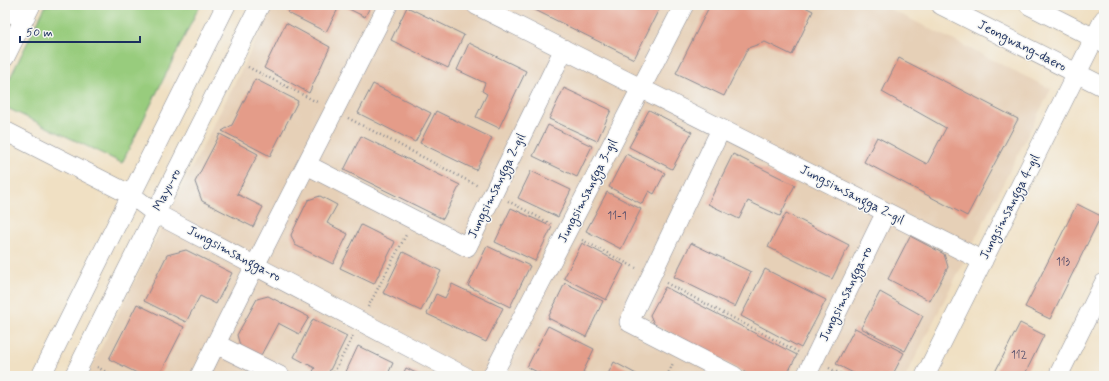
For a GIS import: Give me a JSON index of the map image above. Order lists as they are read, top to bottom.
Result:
{
  "streets": {
    "street": [
      "Jeongwang-daero",
      "Jungsimsangga 2-gil",
      "Mayu-ro",
      "Jungsimsangga 3-gil",
      "Jungsimsangga 4-gil",
      "Jungsimsangga-ro"
    ]
  },
  "crossings": [
    ["Jeongwang-daero", "Jungsimsangga 4-gil"],
    ["Jungsimsangga 2-gil", "Jungsimsangga 3-gil"],
    ["Jungsimsangga 2-gil", "Jungsimsangga 4-gil"],
    ["Jungsimsangga 2-gil", "Jungsimsangga-ro"],
    ["Mayu-ro", "Jungsimsangga-ro"]
  ],
  "house_numbers": ["11-1", "113", "112"],
  "scale_bar": "50 m"
}
